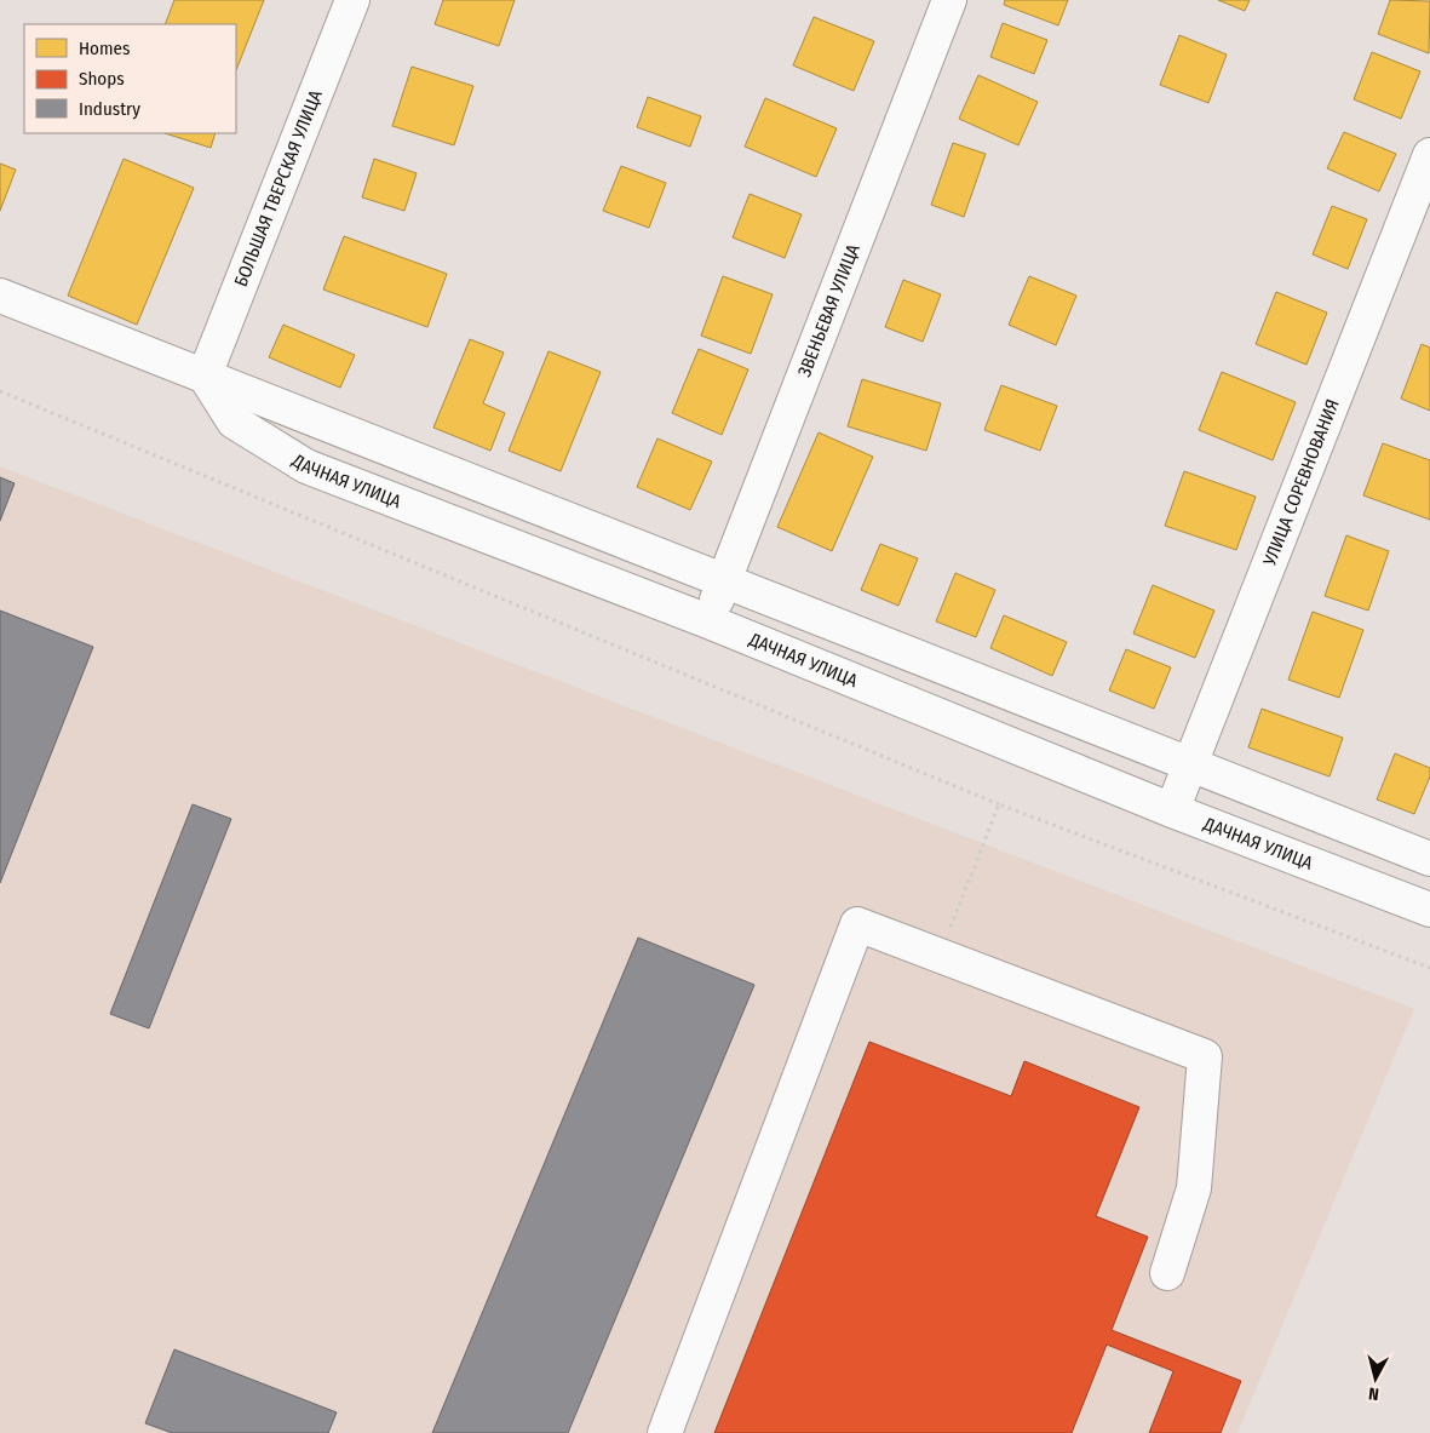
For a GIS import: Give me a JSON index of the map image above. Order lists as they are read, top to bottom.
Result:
{
  "streets": {
    "street": [
      "БОЛЬШАЯ ТВЕРСКАЯ УЛИЦА",
      "ЗВЕНЬЕВАЯ УЛИЦА",
      "ДАЧНАЯ УЛИЦА",
      "УЛИЦА СОРЕВНОВАНИЯ"
    ]
  },
  "crossings": [
    ["БОЛЬШАЯ ТВЕРСКАЯ УЛИЦА", "ДАЧНАЯ УЛИЦА"],
    ["ЗВЕНЬЕВАЯ УЛИЦА", "ДАЧНАЯ УЛИЦА"],
    ["ДАЧНАЯ УЛИЦА", "УЛИЦА СОРЕВНОВАНИЯ"]
  ],
  "legend": ["Homes", "Shops", "Industry"],
  "north": "bottom"
}
